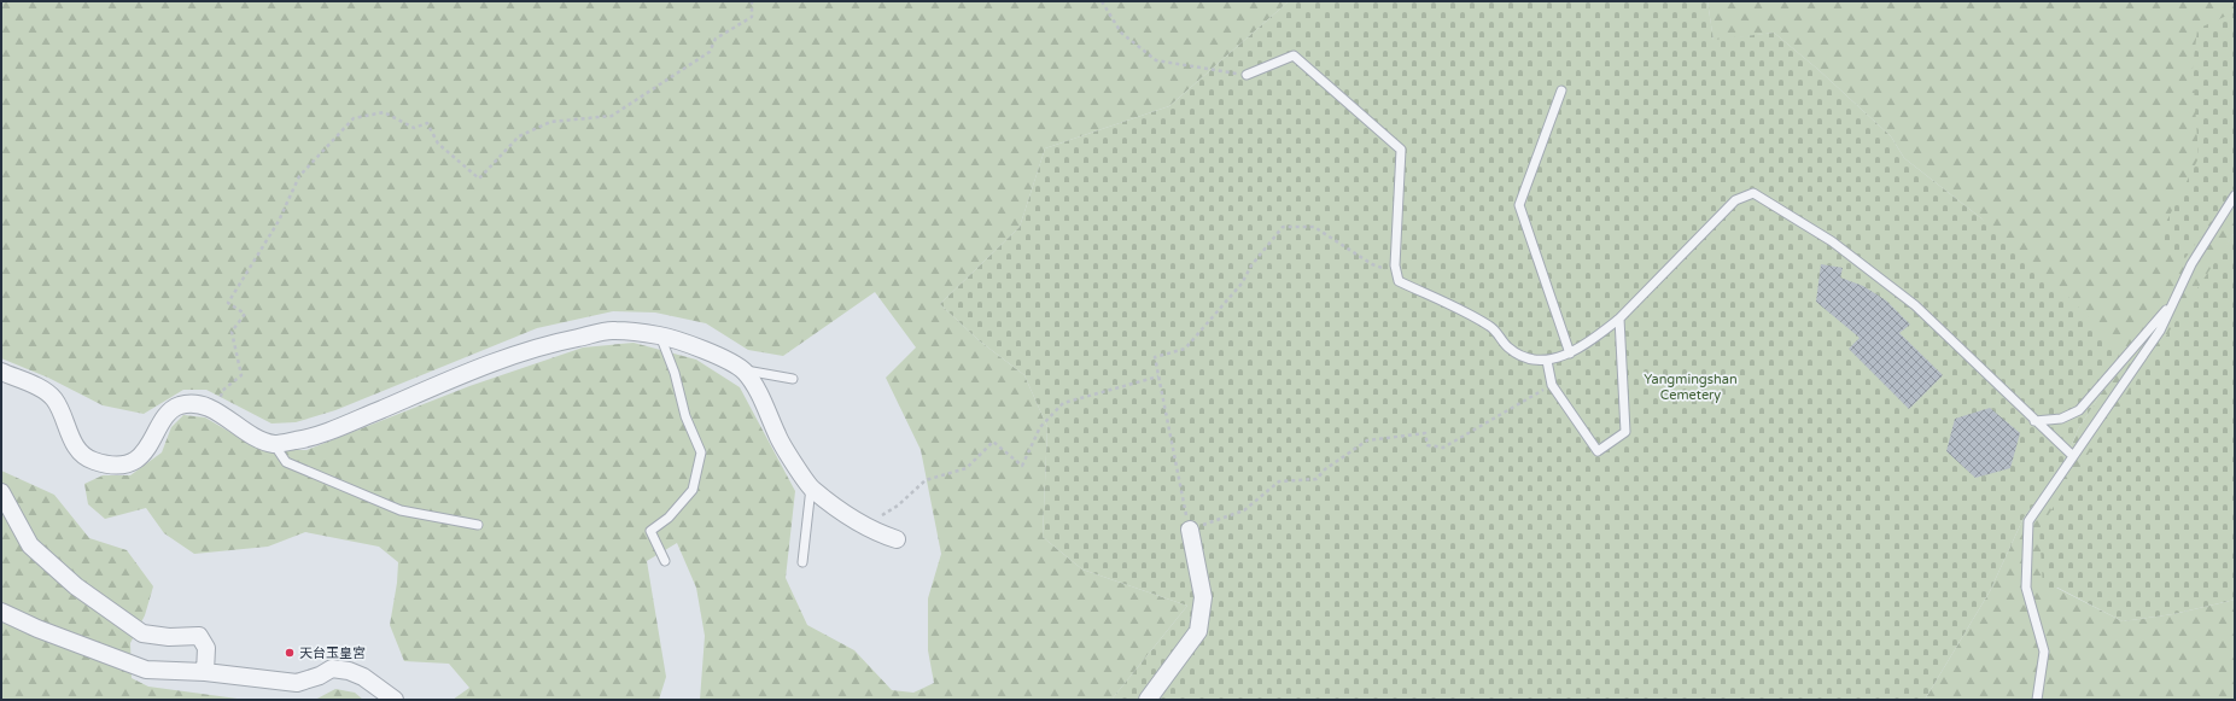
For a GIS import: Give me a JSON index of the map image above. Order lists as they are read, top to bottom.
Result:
{
  "parks": ["Yangmingshan Cemetery"],
  "places": ["天台玉皇宮"]
}
